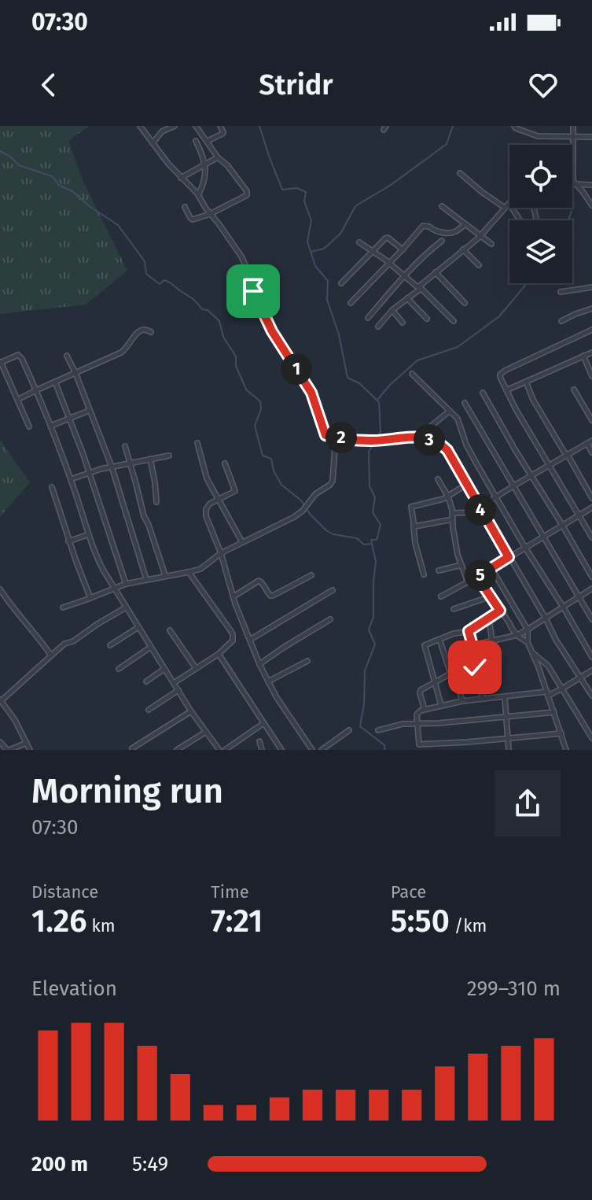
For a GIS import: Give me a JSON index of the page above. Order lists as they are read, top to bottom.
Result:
{
  "page": {
    "status": "07:30",
    "header": "Stridr",
    "pins": [
      "1",
      "2",
      "3",
      "4",
      "5"
    ],
    "heading": ["Morning run", "07:30"],
    "stats": [
      ["Distance", "1.26 km"],
      ["Time", "7:21"],
      ["Pace", "5:50 /km"]
    ],
    "chart": ["Elevation", "299–310 m"],
    "list": [
      {
        "name": "200 m",
        "note": "5:49"
      }
    ]
  }
}
